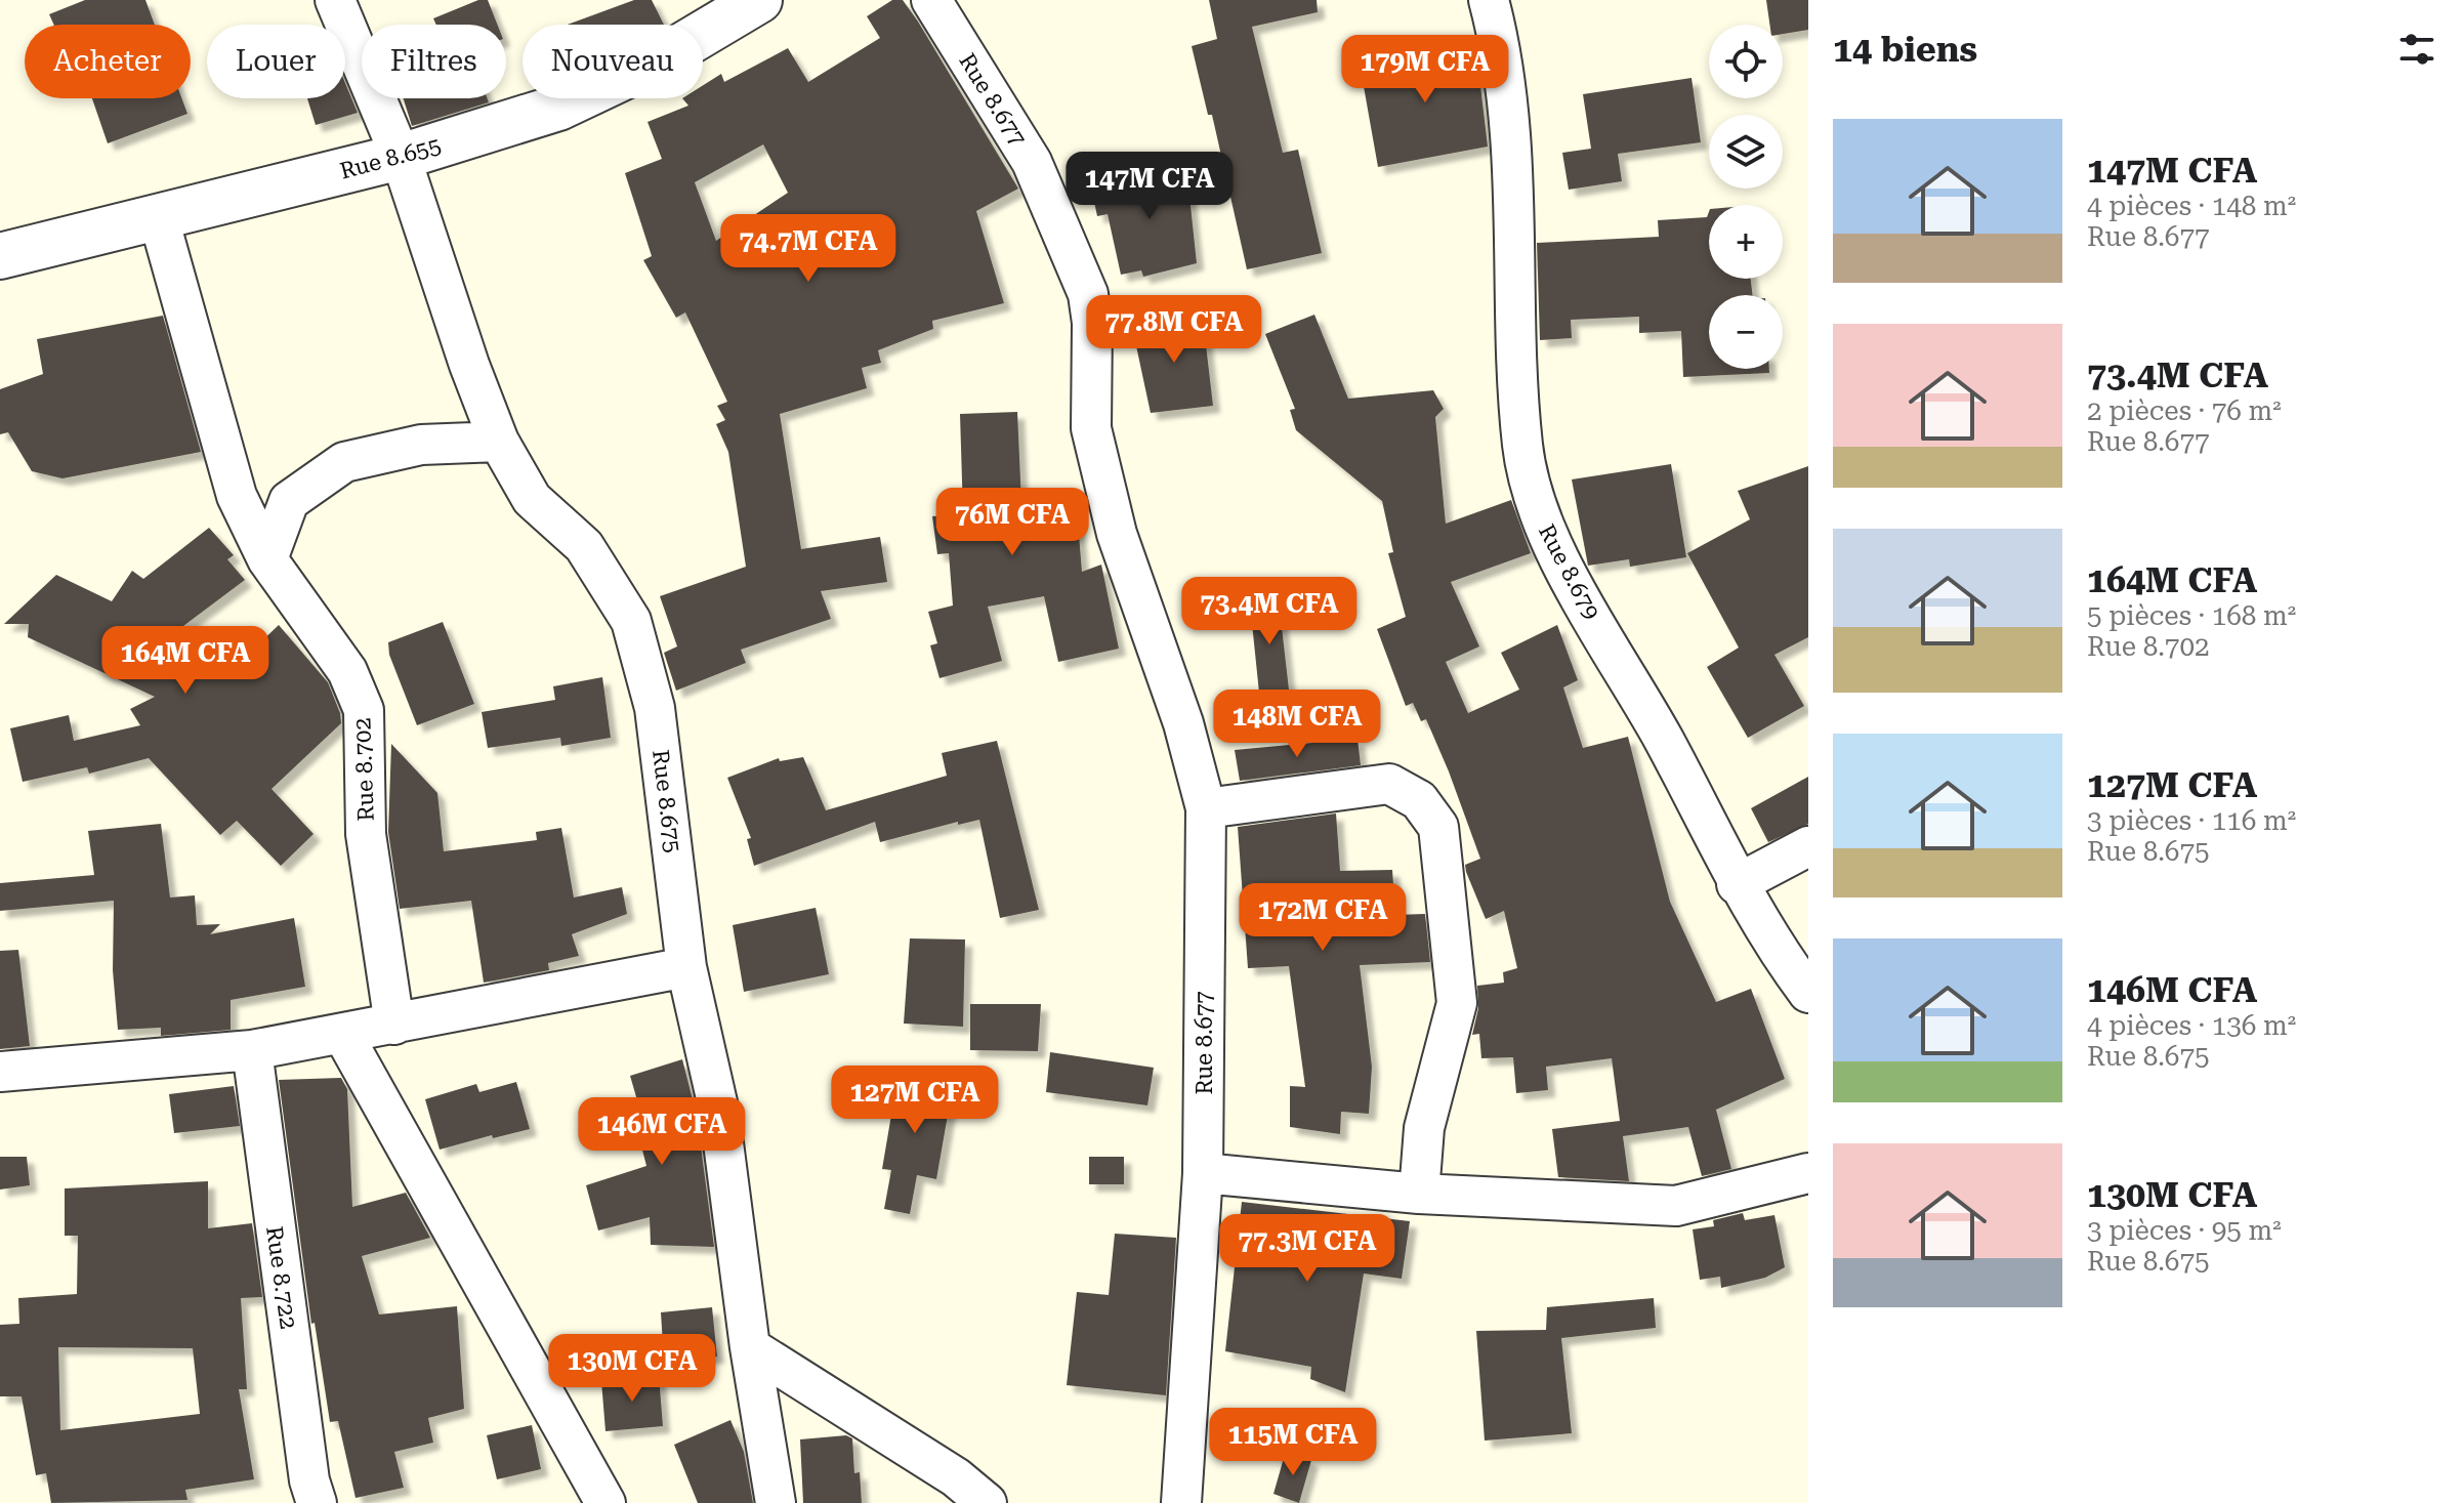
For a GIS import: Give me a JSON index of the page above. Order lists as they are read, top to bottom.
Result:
{
  "streets": {
    "street": [
      "Rue 8.677",
      "Rue 8.655",
      "Rue 8.679",
      "Rue 8.702",
      "Rue 8.675",
      "Rue 8.722"
    ]
  },
  "crossings": [
    ["Rue 8.655", "Rue 8.702"],
    ["Rue 8.655", "Rue 8.675"]
  ],
  "page": {
    "heading": "14 biens",
    "map_buttons": ["+", "−"],
    "chip": [
      "Acheter",
      "Louer",
      "Filtres",
      "Nouveau"
    ],
    "price": [
      "179M CFA",
      "147M CFA",
      "74.7M CFA",
      "77.8M CFA",
      "76M CFA",
      "73.4M CFA",
      "164M CFA",
      "148M CFA",
      "172M CFA",
      "127M CFA",
      "146M CFA",
      "77.3M CFA",
      "130M CFA",
      "115M CFA"
    ],
    "list": [
      {
        "name": "147M CFA",
        "note": "4 pièces · 148 m² · Rue 8.677"
      },
      {
        "name": "73.4M CFA",
        "note": "2 pièces · 76 m² · Rue 8.677"
      },
      {
        "name": "164M CFA",
        "note": "5 pièces · 168 m² · Rue 8.702"
      },
      {
        "name": "127M CFA",
        "note": "3 pièces · 116 m² · Rue 8.675"
      },
      {
        "name": "146M CFA",
        "note": "4 pièces · 136 m² · Rue 8.675"
      },
      {
        "name": "130M CFA",
        "note": "3 pièces · 95 m² · Rue 8.675"
      }
    ]
  }
}
